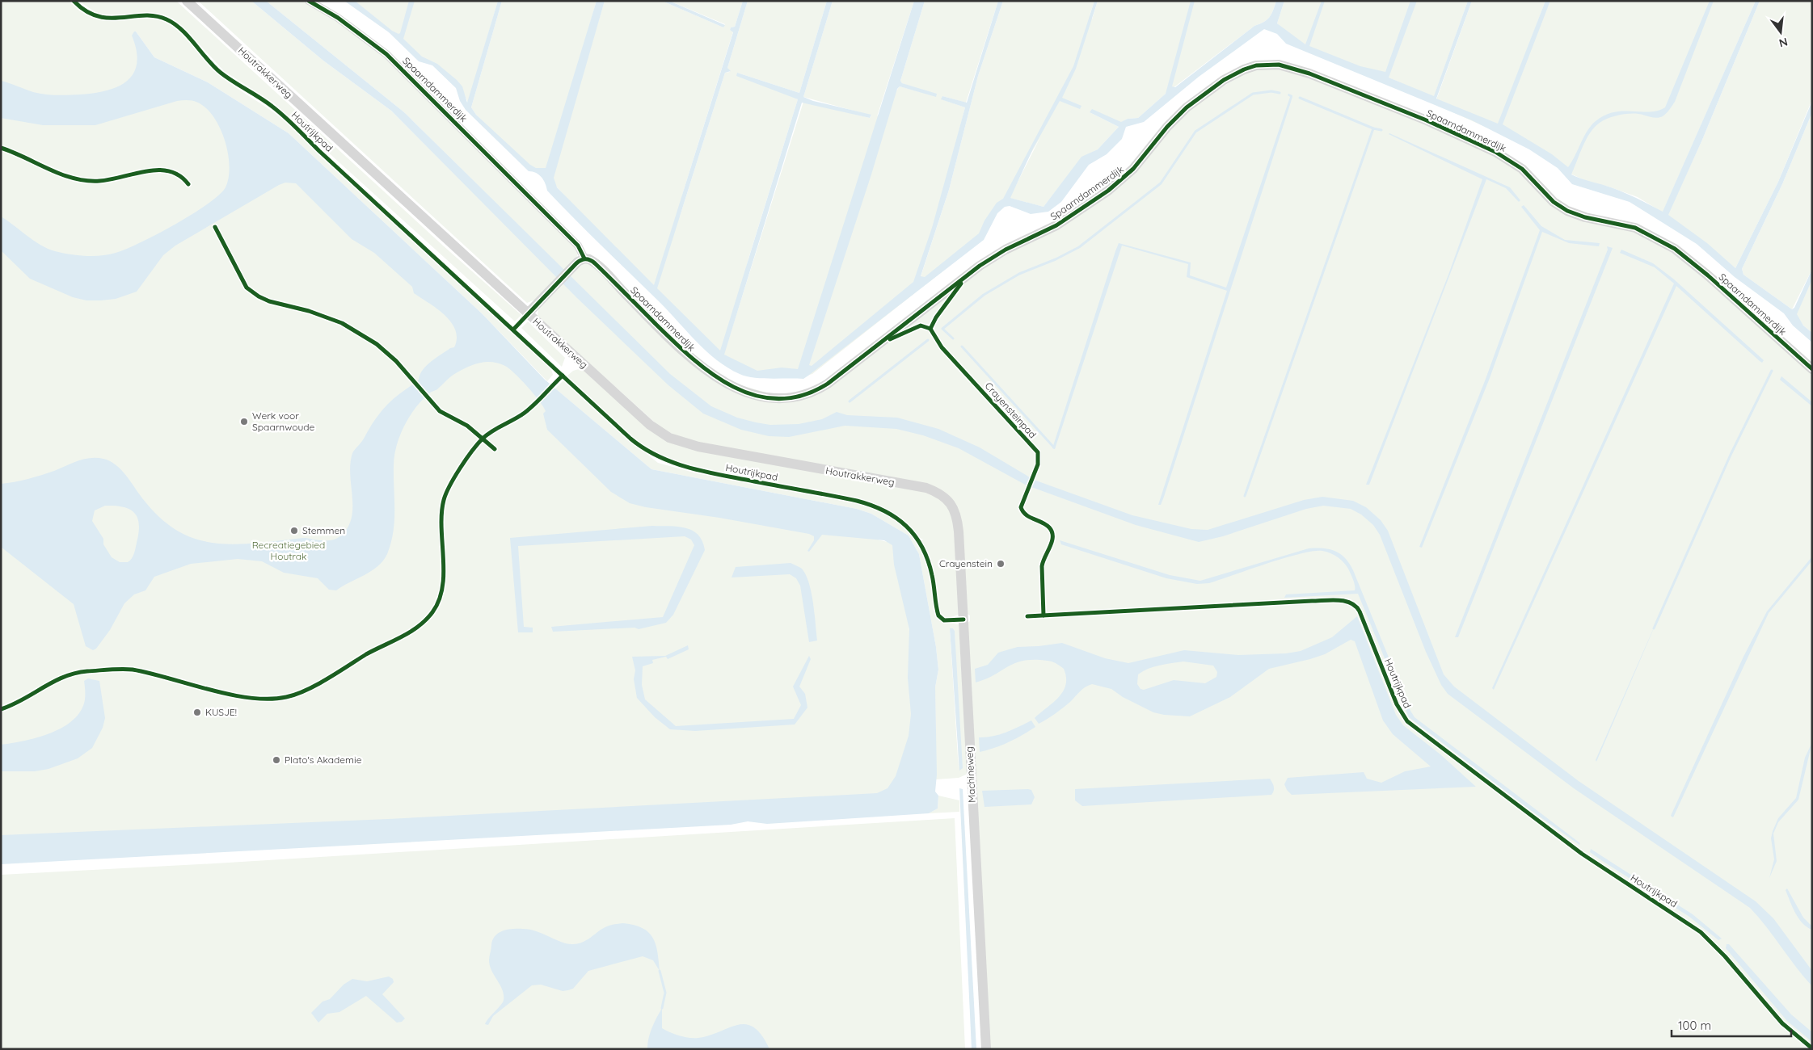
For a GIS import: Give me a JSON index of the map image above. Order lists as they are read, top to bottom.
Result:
{
  "streets": {
    "street": ["Houtrakkerweg", "Spaarndammerdijk", "Machineweg"],
    "cycle path": ["Houtrijkpad", "Crayensteinpad"]
  },
  "crossings": [
    ["Houtrakkerweg", "Machineweg"]
  ],
  "parks": ["Recreatiegebied Houtrak"],
  "places": [
    "Werk voor Spaarnwoude",
    "Stemmen",
    "Crayenstein",
    "KUSJE!",
    "Plato's Akademie"
  ],
  "scale_bar": "100 m",
  "north": "bottom"
}
